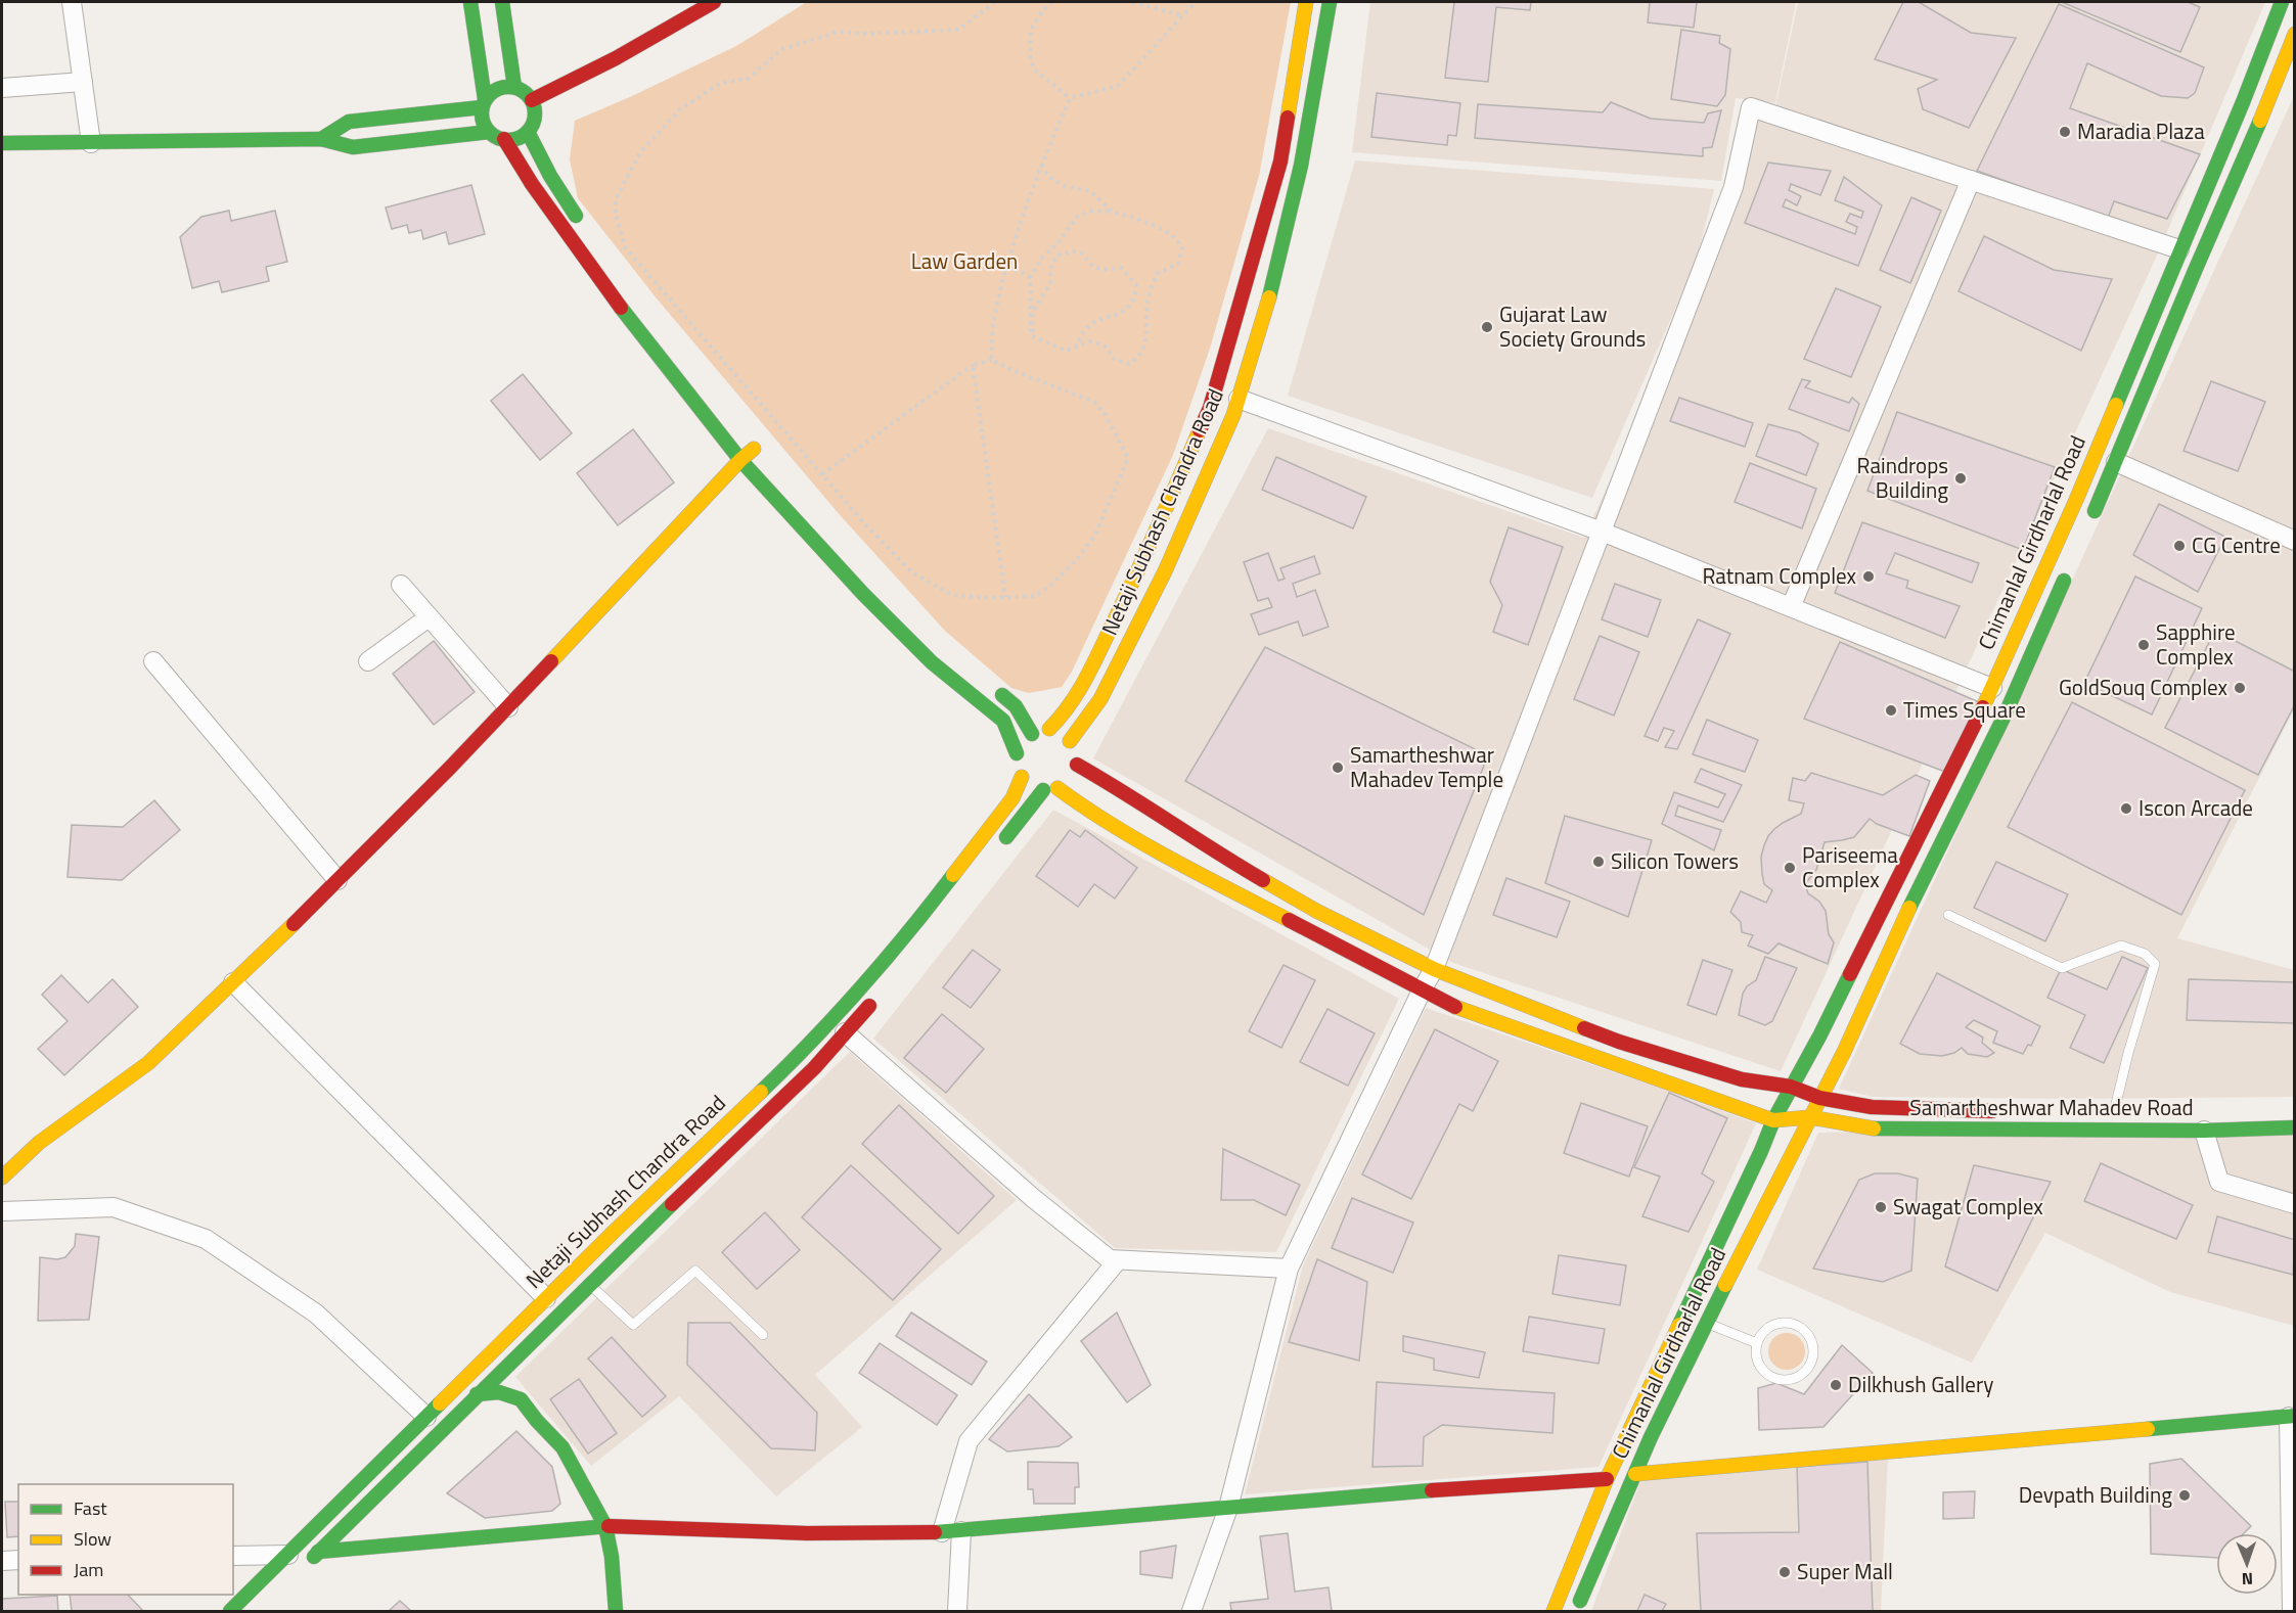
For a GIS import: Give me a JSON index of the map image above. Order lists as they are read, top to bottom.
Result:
{
  "streets": {
    "main road": ["Netaji Subhash Chandra Road", "Chimanlal Girdharlal Road", "Samartheshwar Mahadev Road"]
  },
  "crossings": [
    ["Netaji Subhash Chandra Road", "Samartheshwar Mahadev Road"],
    ["Chimanlal Girdharlal Road", "Samartheshwar Mahadev Road"]
  ],
  "parks": ["Law Garden"],
  "places": [
    "Maradia Plaza",
    "Gujarat Law Society Grounds",
    "Raindrops Building",
    "CG Centre",
    "Ratnam Complex",
    "Sapphire Complex",
    "GoldSouq Complex",
    "Times Square",
    "Samartheshwar Mahadev Temple",
    "Iscon Arcade",
    "Silicon Towers",
    "Pariseema Complex",
    "Swagat Complex",
    "Dilkhush Gallery",
    "Devpath Building",
    "Super Mall"
  ],
  "legend": ["Fast", "Slow", "Jam"],
  "north": "bottom"
}
